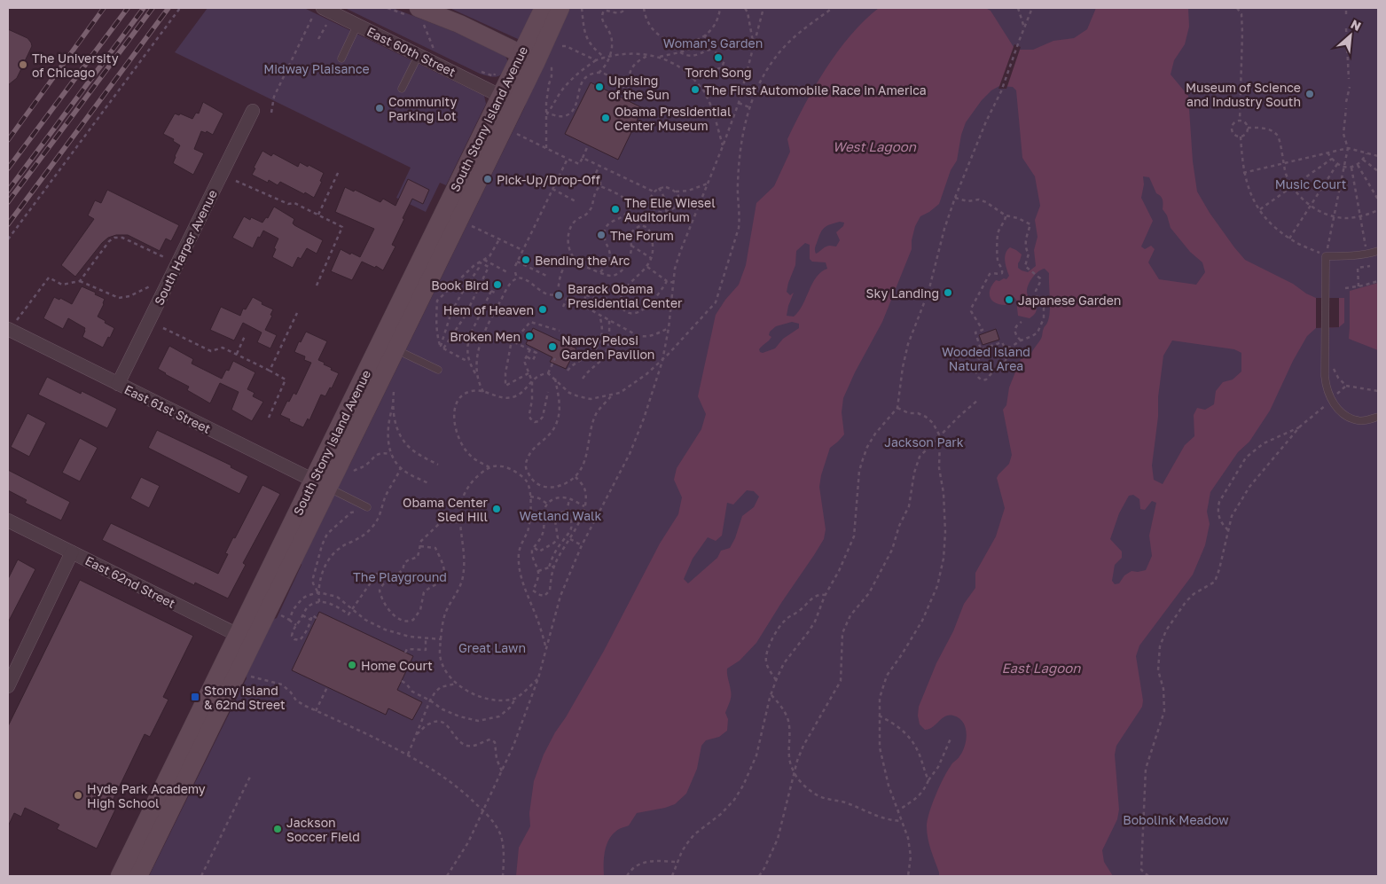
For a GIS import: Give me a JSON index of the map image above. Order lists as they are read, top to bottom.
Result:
{
  "streets": {
    "main road": ["South Stony Island Avenue"],
    "street": [
      "East 60th Street",
      "South Harper Avenue",
      "East 61st Street",
      "East 62nd Street"
    ]
  },
  "crossings": [
    ["East 60th Street", "South Stony Island Avenue"],
    ["South Stony Island Avenue", "East 61st Street"],
    ["South Stony Island Avenue", "East 62nd Street"],
    ["South Harper Avenue", "East 61st Street"]
  ],
  "water": ["West Lagoon", "East Lagoon"],
  "parks": [
    "Woman's Garden",
    "Midway Plaisance",
    "Music Court",
    "Wooded Island Natural Area",
    "Jackson Park",
    "Wetland Walk",
    "The Playground",
    "Great Lawn",
    "Bobolink Meadow"
  ],
  "places": {
    "other": [
      "Torch Song",
      "The University of Chicago",
      "Uprising of the Sun",
      "The First Automobile Race in America",
      "Museum of Science and Industry South",
      "Community Parking Lot",
      "Obama Presidential Center Museum",
      "Pick-Up/Drop-Off",
      "The Elie Wiesel Auditorium",
      "The Forum",
      "Bending the Arc",
      "Book Bird",
      "Sky Landing",
      "Barack Obama Presidential Center",
      "Japanese Garden",
      "Hem of Heaven",
      "Broken Men",
      "Nancy Pelosi Garden Pavilion",
      "Obama Center Sled Hill",
      "Home Court",
      "Hyde Park Academy High School",
      "Jackson Soccer Field"
    ],
    "transit": ["Stony Island & 62nd Street"]
  },
  "north": "top right"
}
